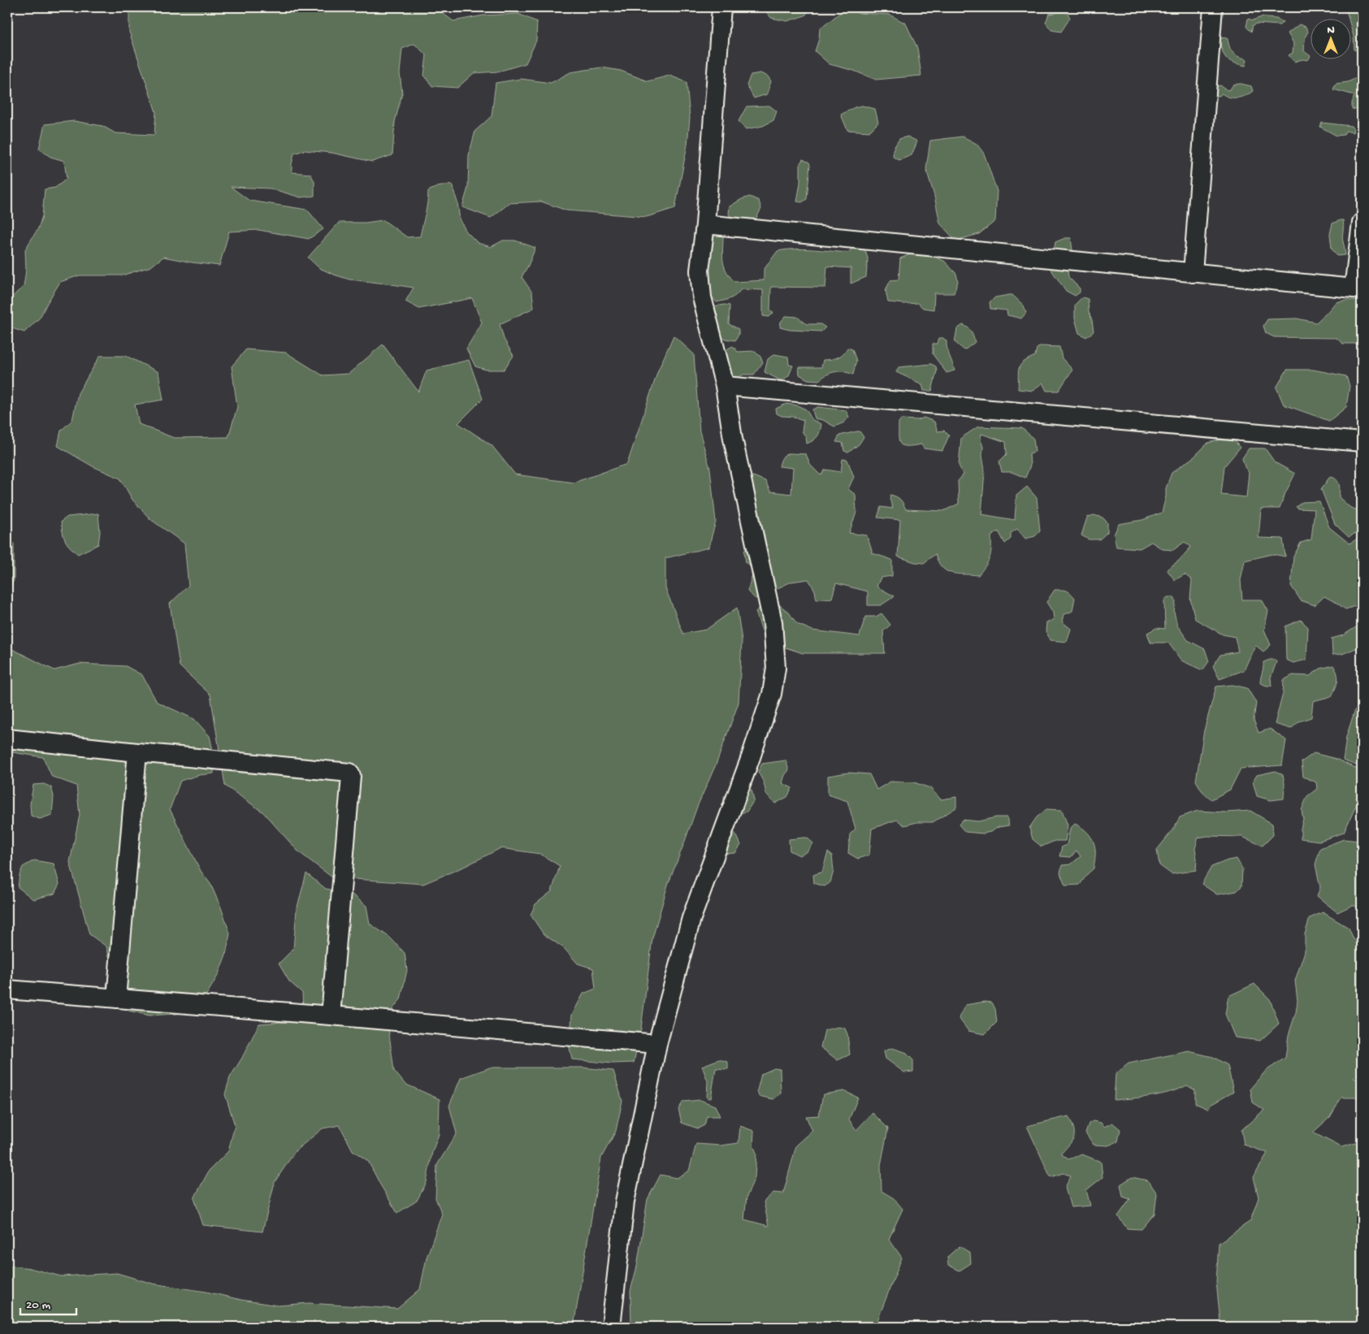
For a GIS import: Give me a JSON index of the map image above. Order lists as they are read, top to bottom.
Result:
{
  "scale_bar": "20 m",
  "north": "top"
}
